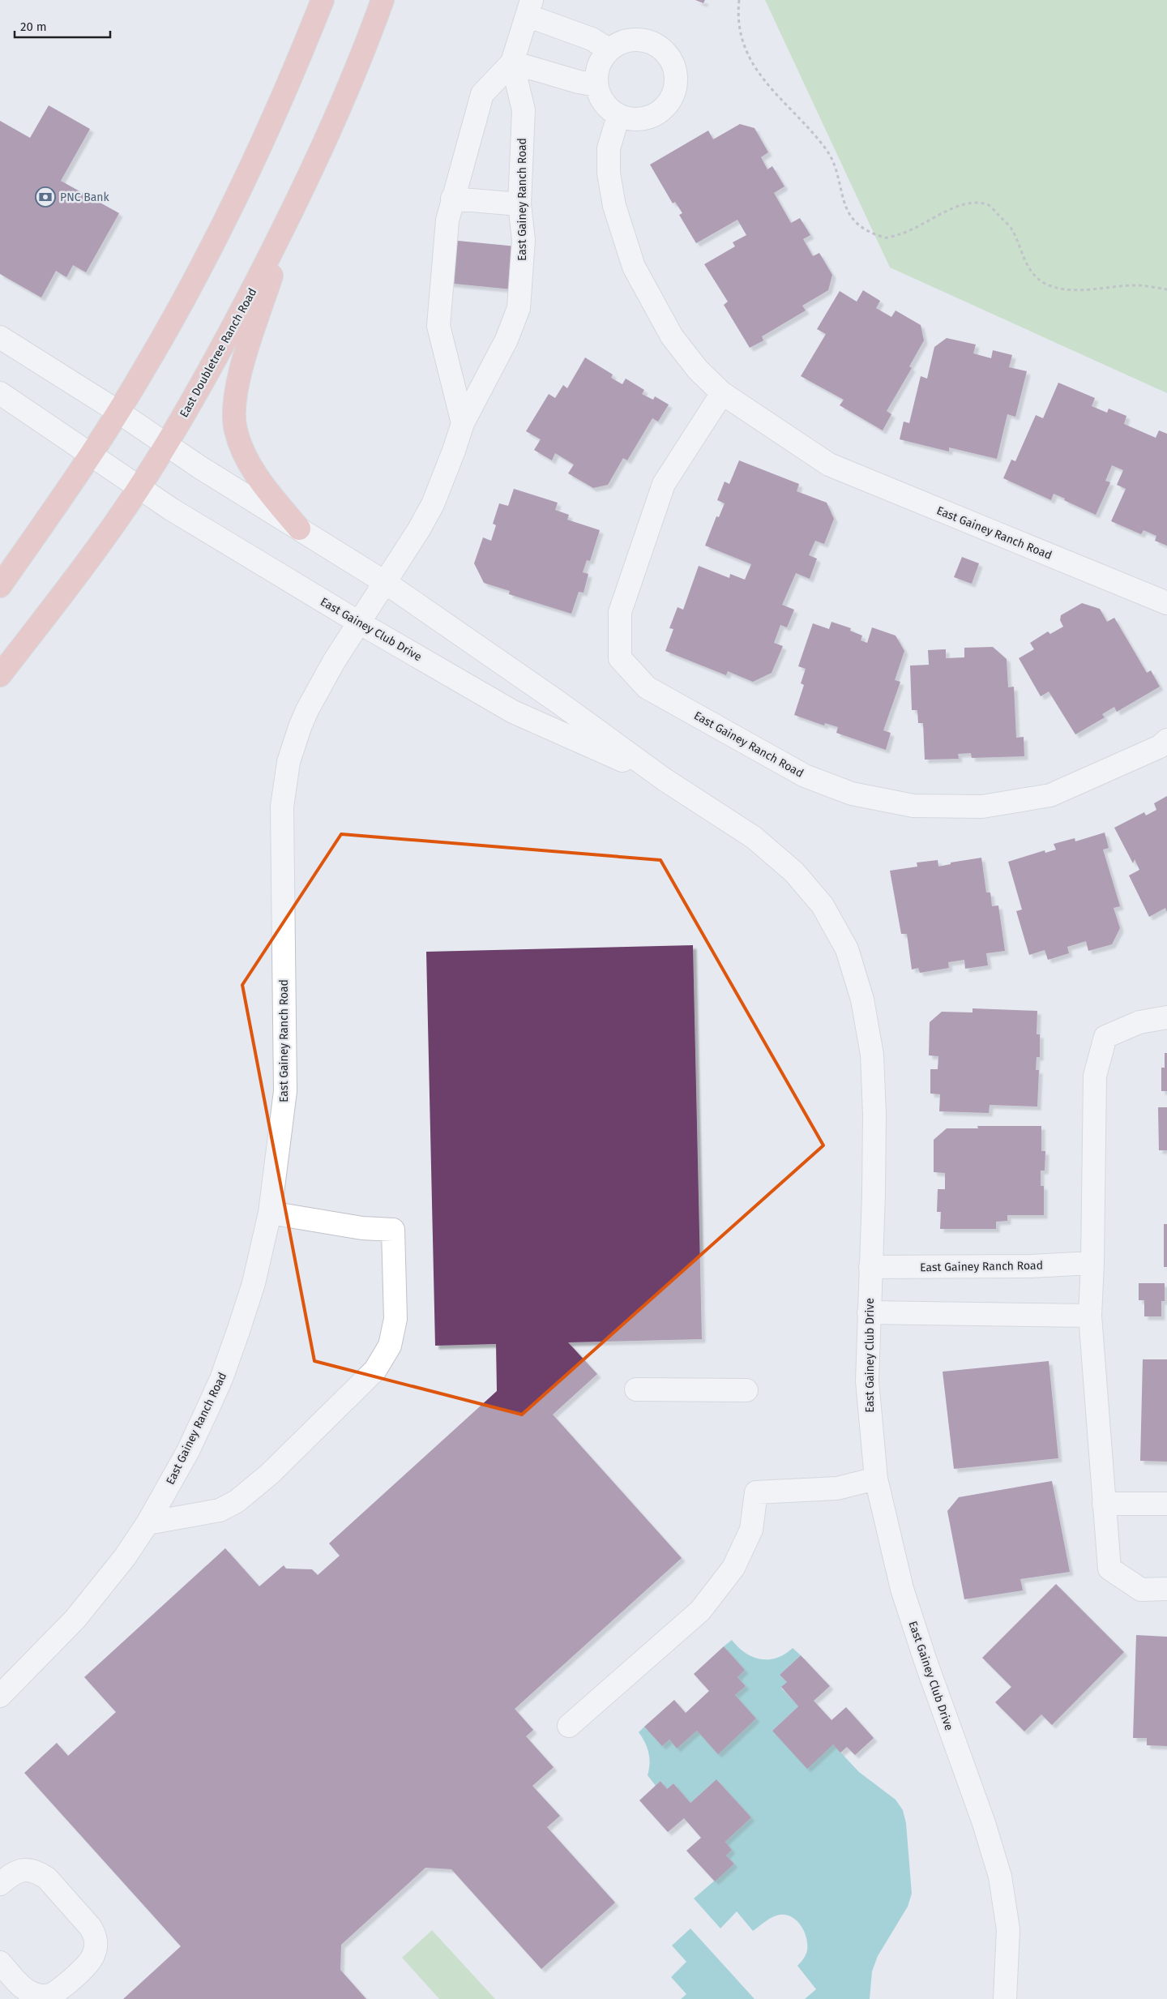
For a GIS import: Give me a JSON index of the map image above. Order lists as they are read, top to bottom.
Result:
{
  "streets": {
    "main road": ["East Doubletree Ranch Road"],
    "street": ["East Gainey Ranch Road", "East Gainey Club Drive"]
  },
  "crossings": [
    ["East Gainey Ranch Road", "East Gainey Club Drive"],
    ["East Doubletree Ranch Road", "East Gainey Club Drive"]
  ],
  "places": {
    "bank": ["PNC Bank"]
  },
  "scale_bar": "20 m"
}
